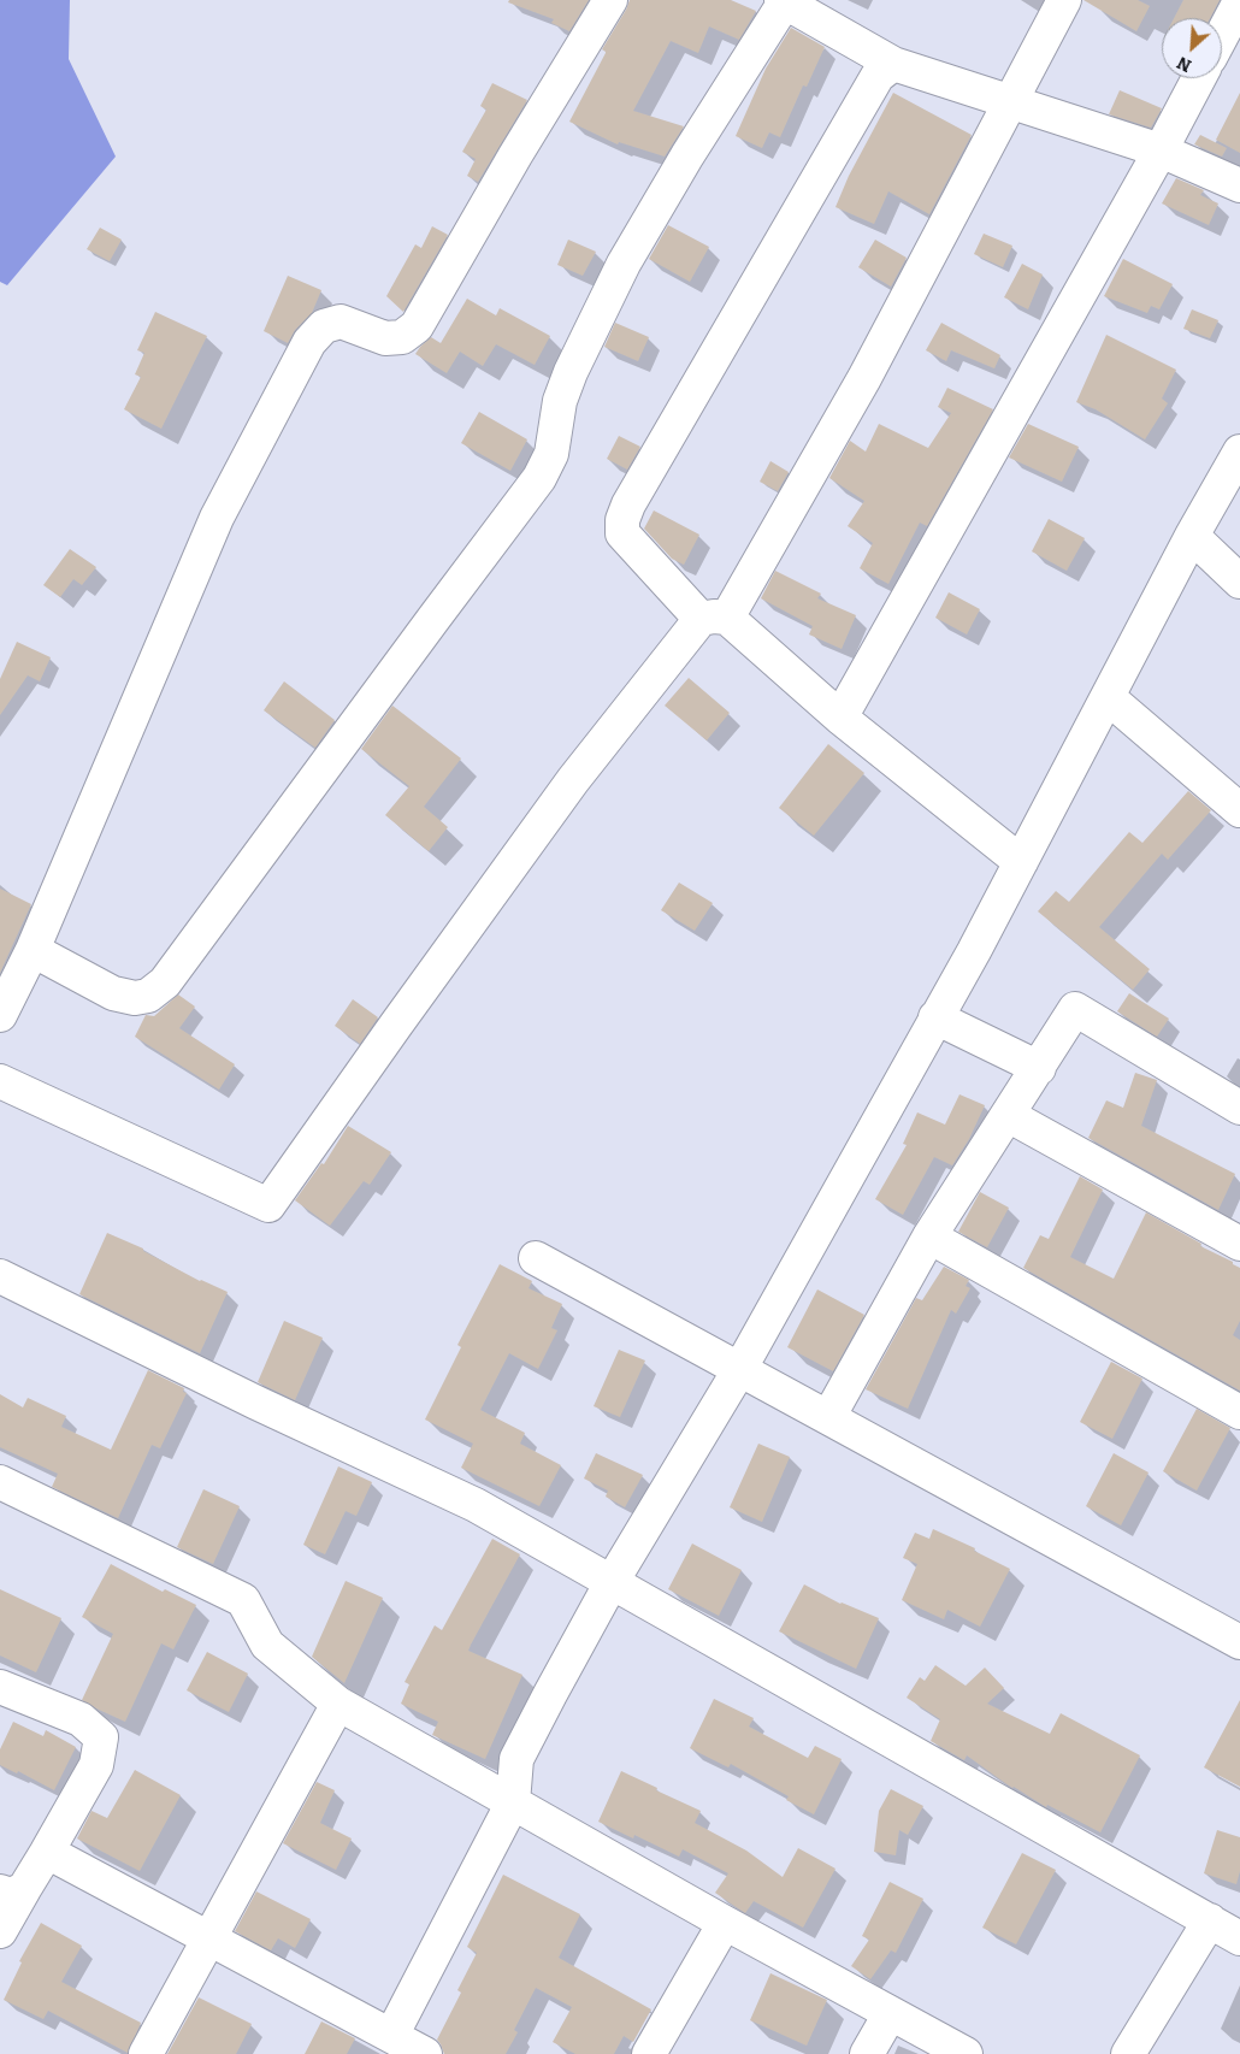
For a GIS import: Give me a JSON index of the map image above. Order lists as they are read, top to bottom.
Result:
{
  "north": "bottom left"
}
